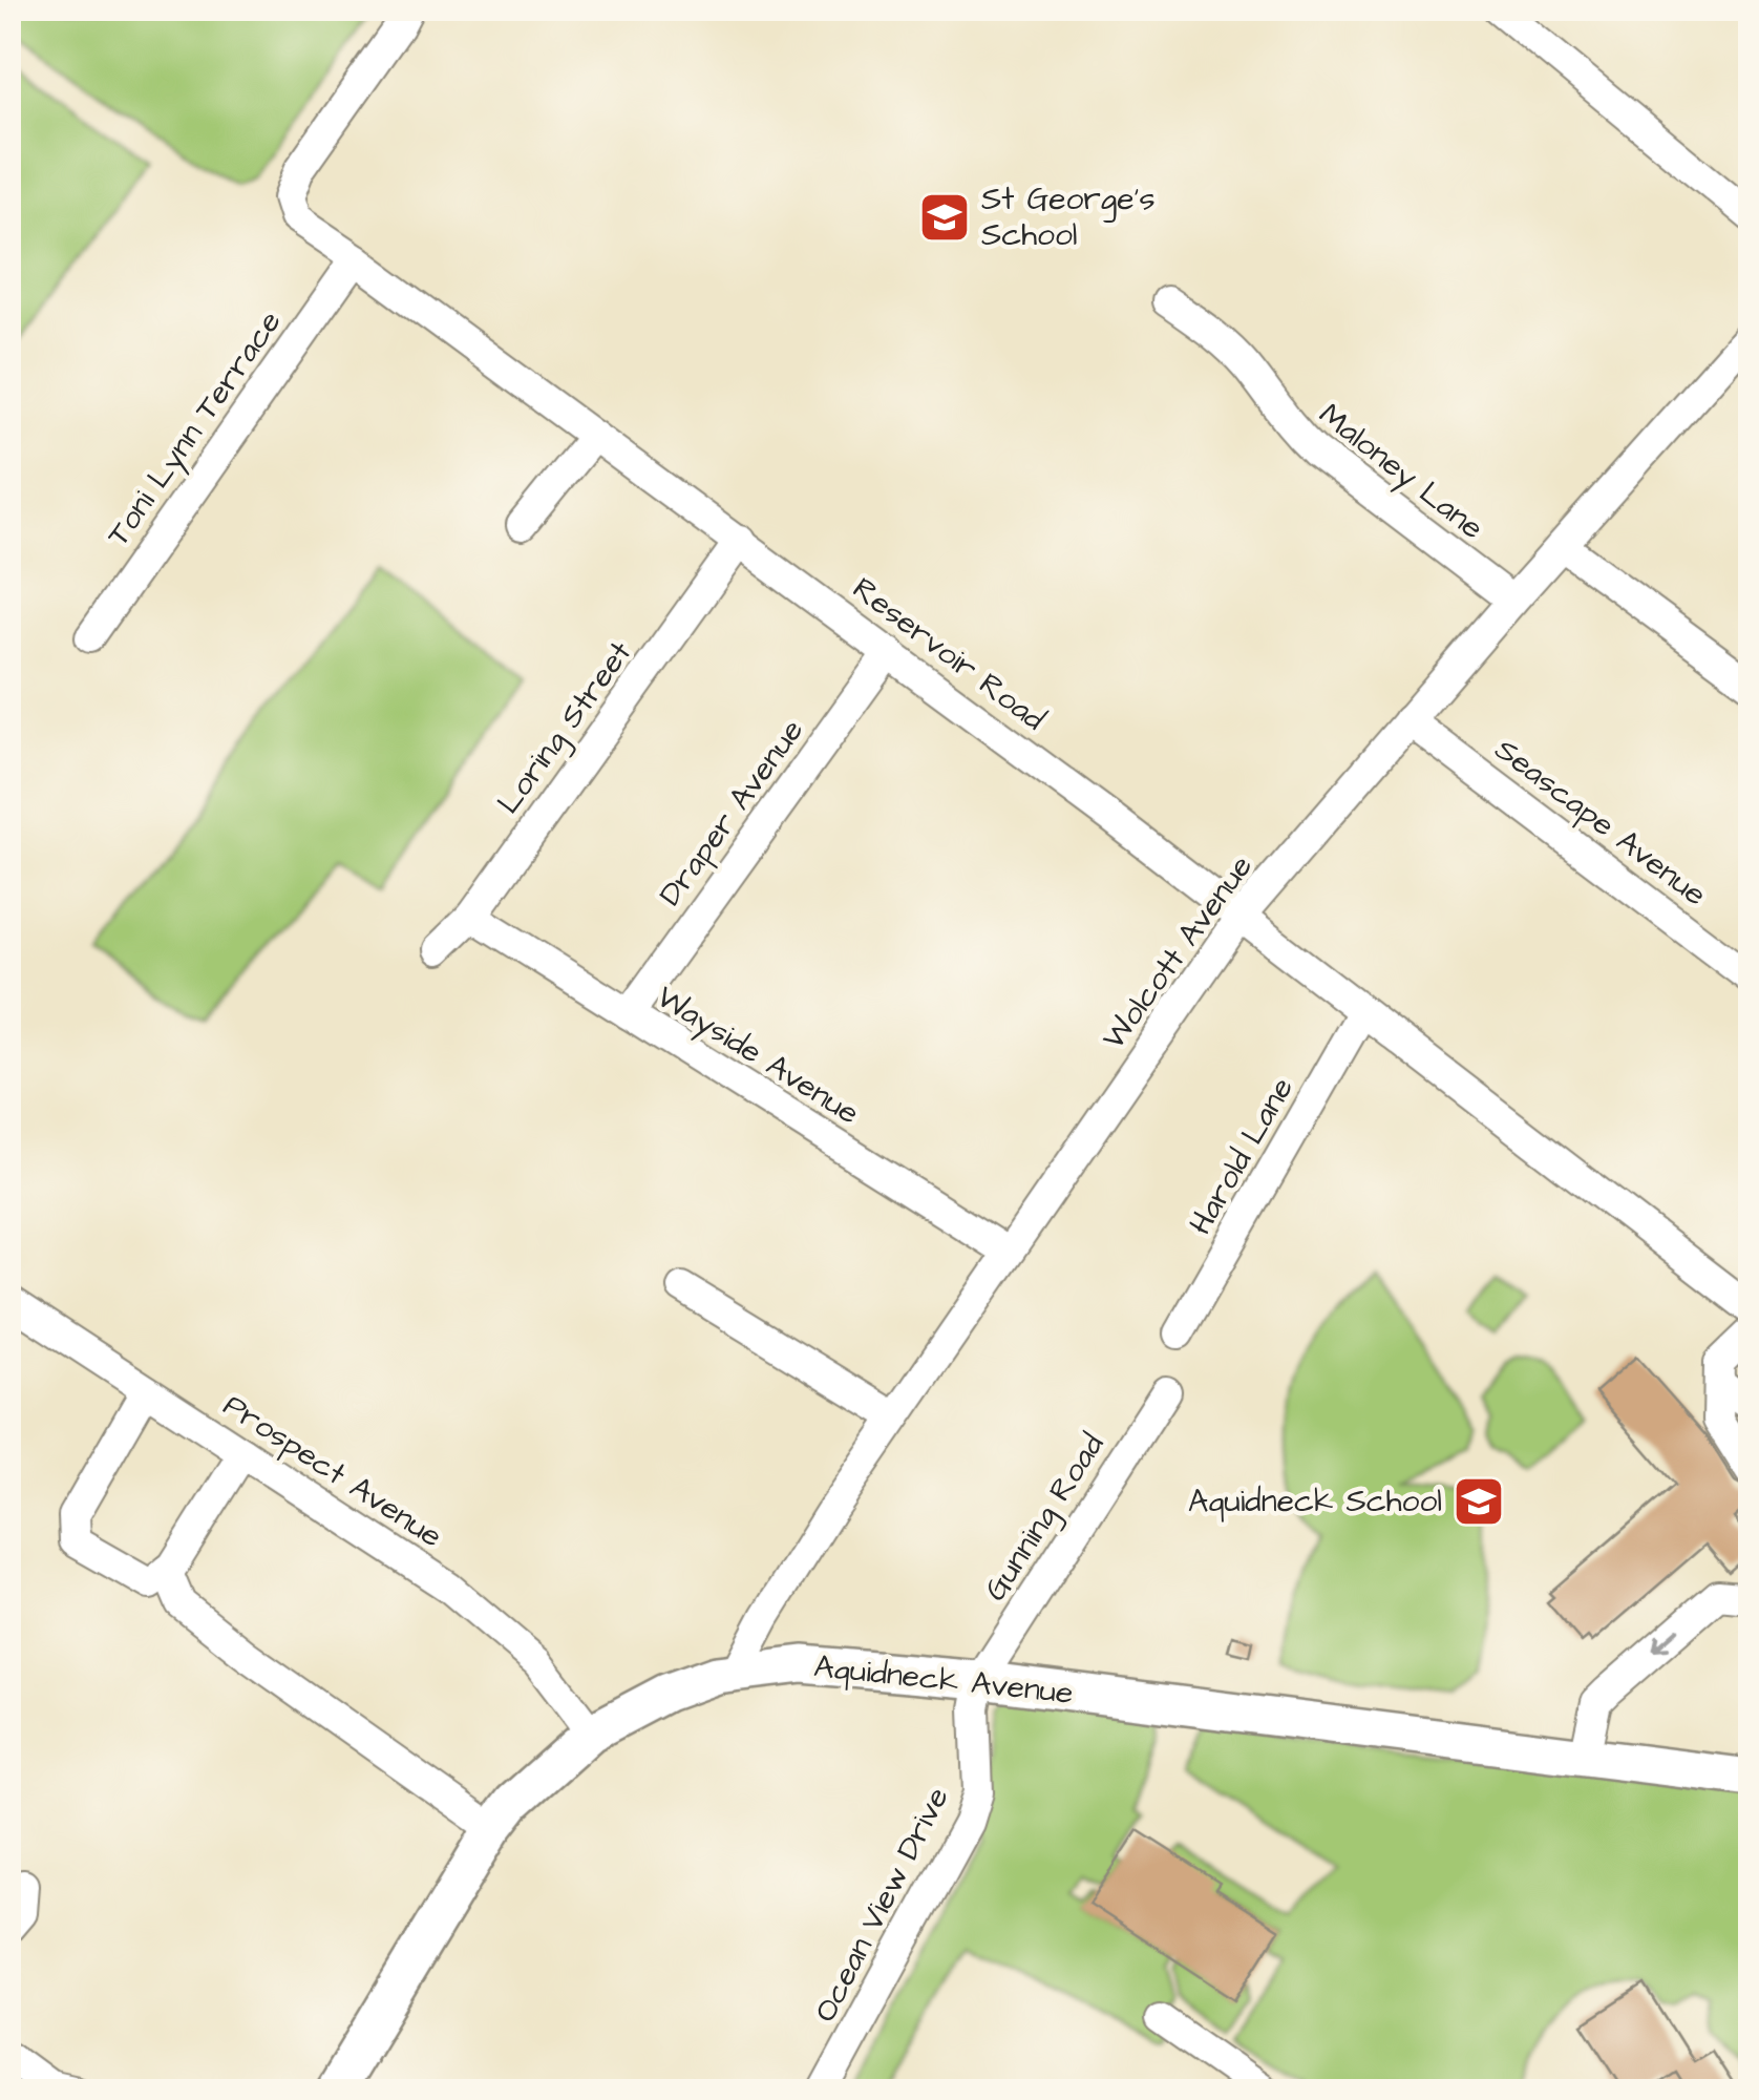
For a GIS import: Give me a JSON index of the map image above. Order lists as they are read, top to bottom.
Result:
{
  "streets": {
    "main road": ["Aquidneck Avenue"],
    "street": [
      "Toni Lynn Terrace",
      "Maloney Lane",
      "Reservoir Road",
      "Loring Street",
      "Draper Avenue",
      "Seascape Avenue",
      "Wolcott Avenue",
      "Wayside Avenue",
      "Harold Lane",
      "Prospect Avenue",
      "Gunning Road",
      "Ocean View Drive"
    ]
  },
  "crossings": [
    ["Toni Lynn Terrace", "Reservoir Road"],
    ["Maloney Lane", "Wolcott Avenue"],
    ["Reservoir Road", "Loring Street"],
    ["Reservoir Road", "Draper Avenue"],
    ["Reservoir Road", "Wolcott Avenue"],
    ["Reservoir Road", "Harold Lane"],
    ["Loring Street", "Wayside Avenue"],
    ["Draper Avenue", "Wayside Avenue"],
    ["Seascape Avenue", "Wolcott Avenue"],
    ["Wolcott Avenue", "Wayside Avenue"],
    ["Wolcott Avenue", "Aquidneck Avenue"],
    ["Prospect Avenue", "Aquidneck Avenue"],
    ["Gunning Road", "Aquidneck Avenue"],
    ["Gunning Road", "Ocean View Drive"],
    ["Aquidneck Avenue", "Ocean View Drive"]
  ],
  "places": {
    "school or university": ["St George's School", "Aquidneck School"]
  }
}
